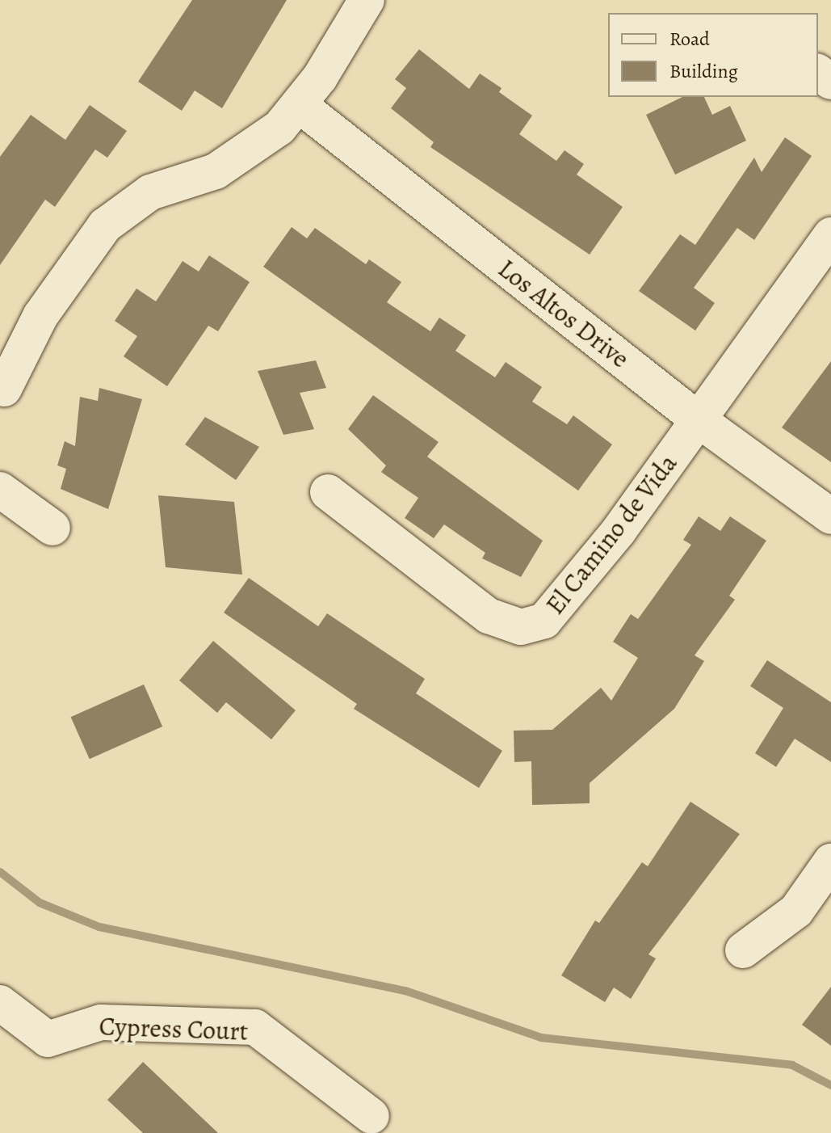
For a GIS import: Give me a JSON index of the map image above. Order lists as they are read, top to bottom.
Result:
{
  "streets": {
    "street": ["Los Altos Drive", "El Camino de Vida", "Cypress Court"]
  },
  "crossings": [
    ["Los Altos Drive", "El Camino de Vida"]
  ],
  "legend": ["Road", "Building"]
}
